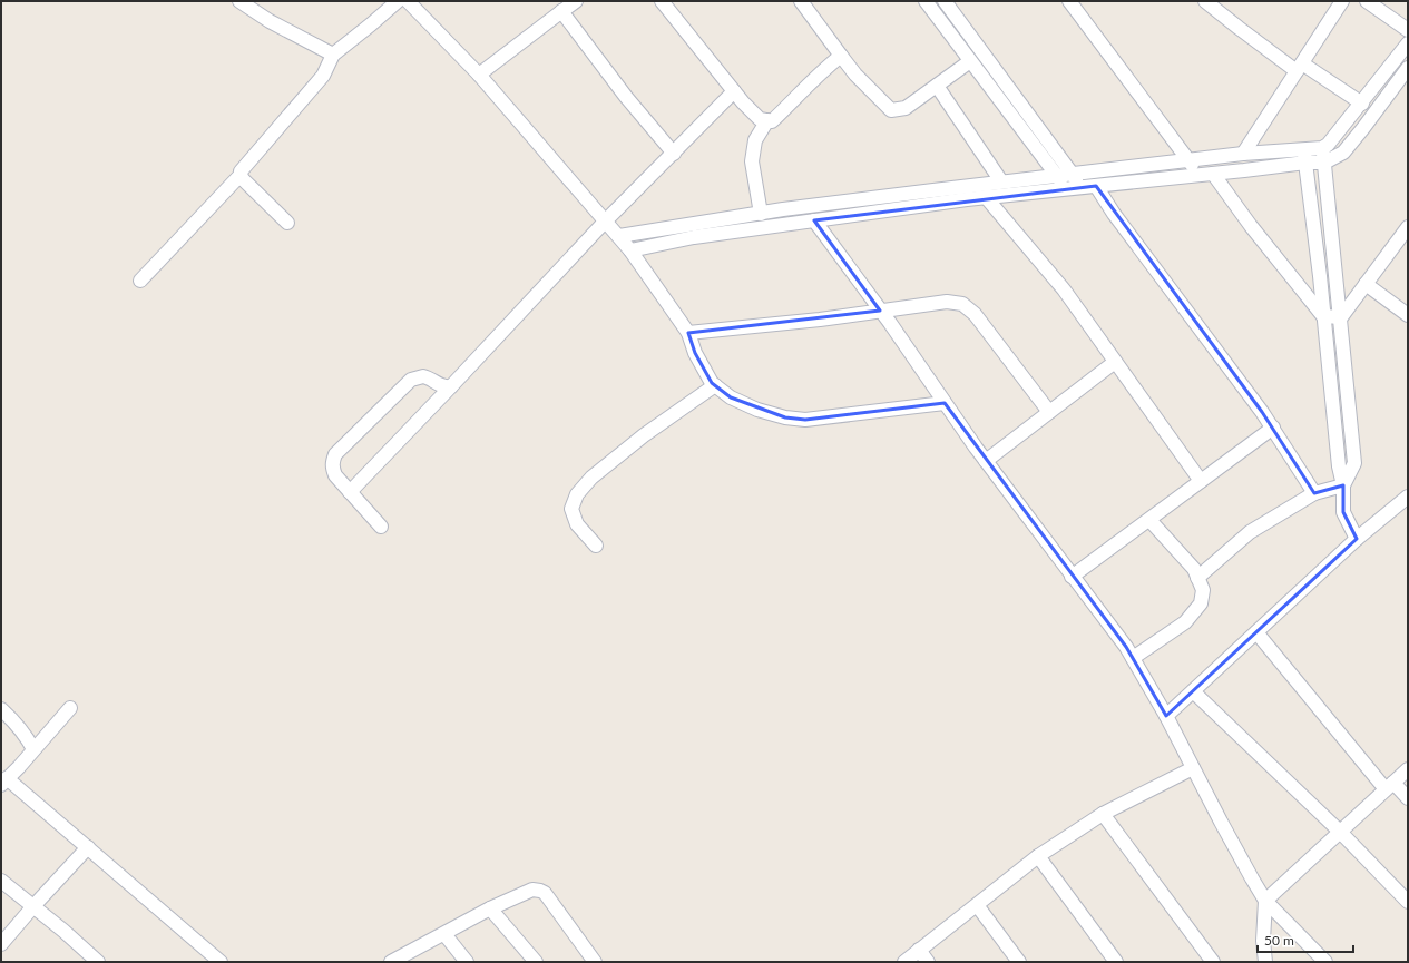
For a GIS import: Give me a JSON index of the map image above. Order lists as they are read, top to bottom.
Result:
{
  "scale_bar": "50 m"
}
